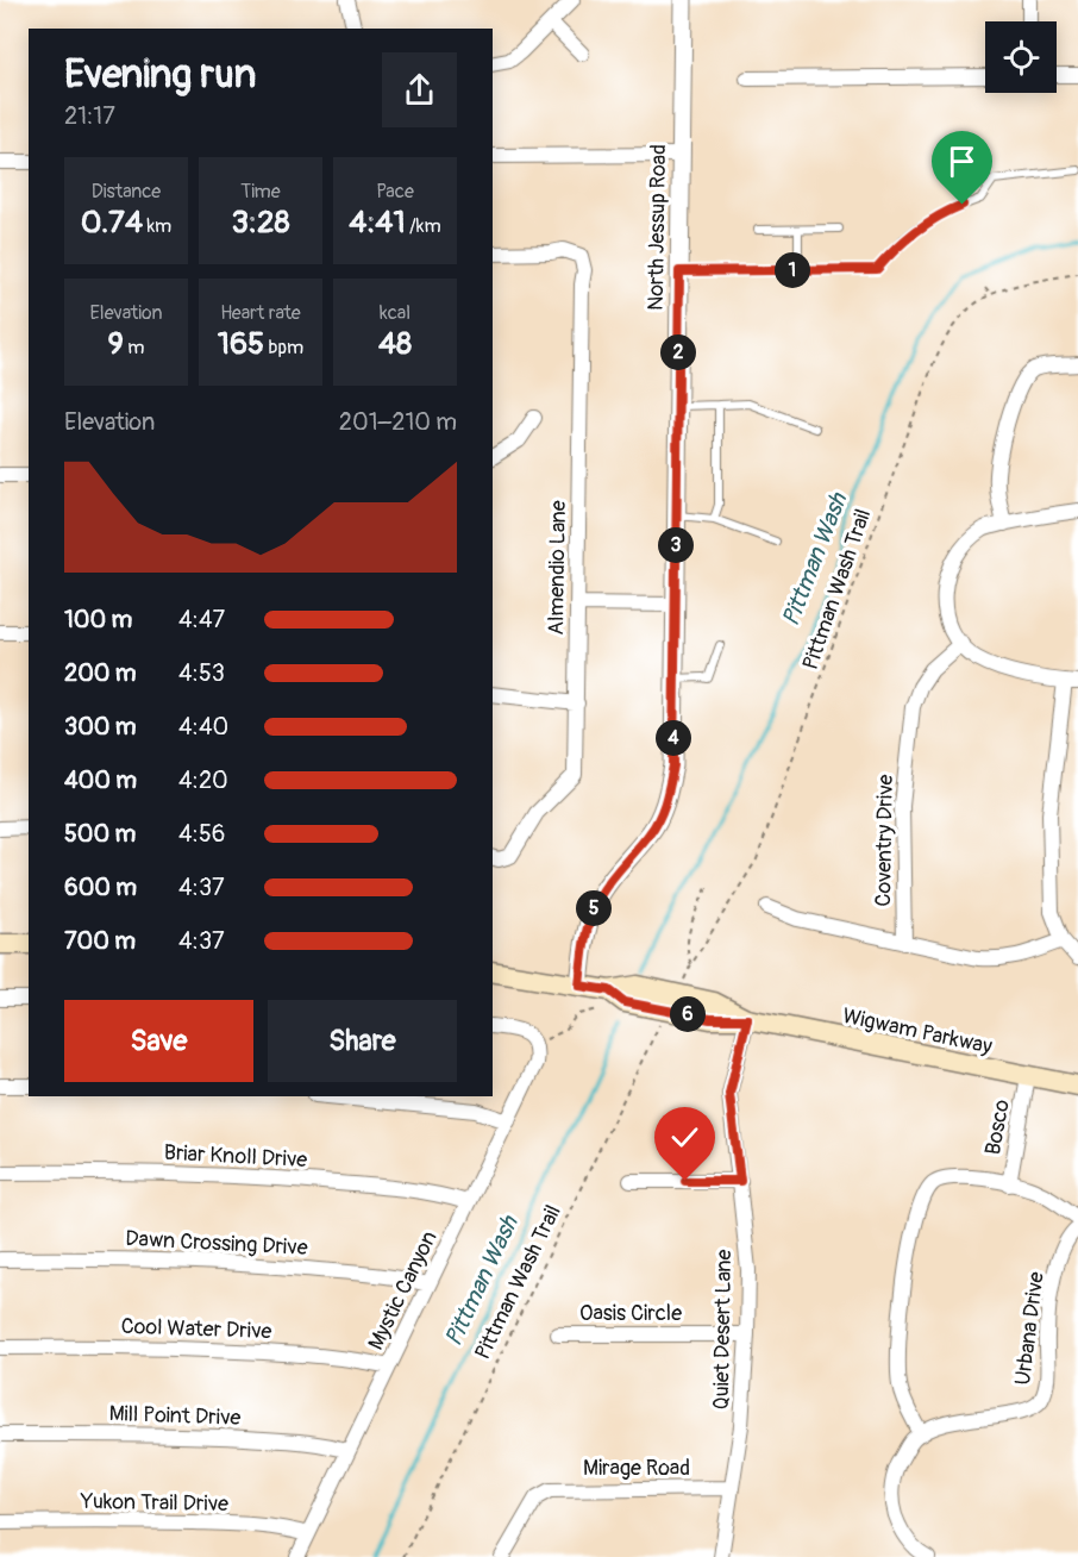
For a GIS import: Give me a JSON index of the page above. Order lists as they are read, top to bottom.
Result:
{
  "streets": {
    "main road": ["Wigwam Parkway"],
    "street": [
      "North Jessup Road",
      "Almendio Lane",
      "Coventry Drive",
      "Bosco",
      "Briar Knoll Drive",
      "Dawn Crossing Drive",
      "Mystic Canyon",
      "Oasis Circle",
      "Cool Water Drive",
      "Urbana Drive",
      "Quiet Desert Lane",
      "Mill Point Drive",
      "Mirage Road",
      "Yukon Trail Drive"
    ],
    "path": ["Pittman Wash Trail"]
  },
  "crossings": [
    ["North Jessup Road", "Wigwam Parkway"],
    ["Wigwam Parkway", "Bosco"],
    ["Wigwam Parkway", "Quiet Desert Lane"],
    ["Briar Knoll Drive", "Mystic Canyon"],
    ["Dawn Crossing Drive", "Mystic Canyon"],
    ["Mystic Canyon", "Cool Water Drive"],
    ["Mystic Canyon", "Mill Point Drive"],
    ["Mystic Canyon", "Yukon Trail Drive"],
    ["Oasis Circle", "Quiet Desert Lane"],
    ["Quiet Desert Lane", "Mirage Road"]
  ],
  "water": ["Pittman Wash"],
  "page": {
    "heading": ["Evening run", "21:17"],
    "stats": [
      ["Distance", "0.74 km"],
      ["Time", "3:28"],
      ["Pace", "4:41 /km"],
      ["Elevation", "9 m"],
      ["Heart rate", "165 bpm"],
      ["kcal", "48"]
    ],
    "pins": [
      "1",
      "2",
      "3",
      "4",
      "5",
      "6"
    ],
    "chart": ["Elevation", "201–210 m"],
    "list": [
      {
        "name": "100 m",
        "note": "4:47"
      },
      {
        "name": "200 m",
        "note": "4:53"
      },
      {
        "name": "300 m",
        "note": "4:40"
      },
      {
        "name": "400 m",
        "note": "4:20"
      },
      {
        "name": "500 m",
        "note": "4:56"
      },
      {
        "name": "600 m",
        "note": "4:37"
      },
      {
        "name": "700 m",
        "note": "4:37"
      }
    ],
    "buttons": ["Save", "Share"]
  }
}
